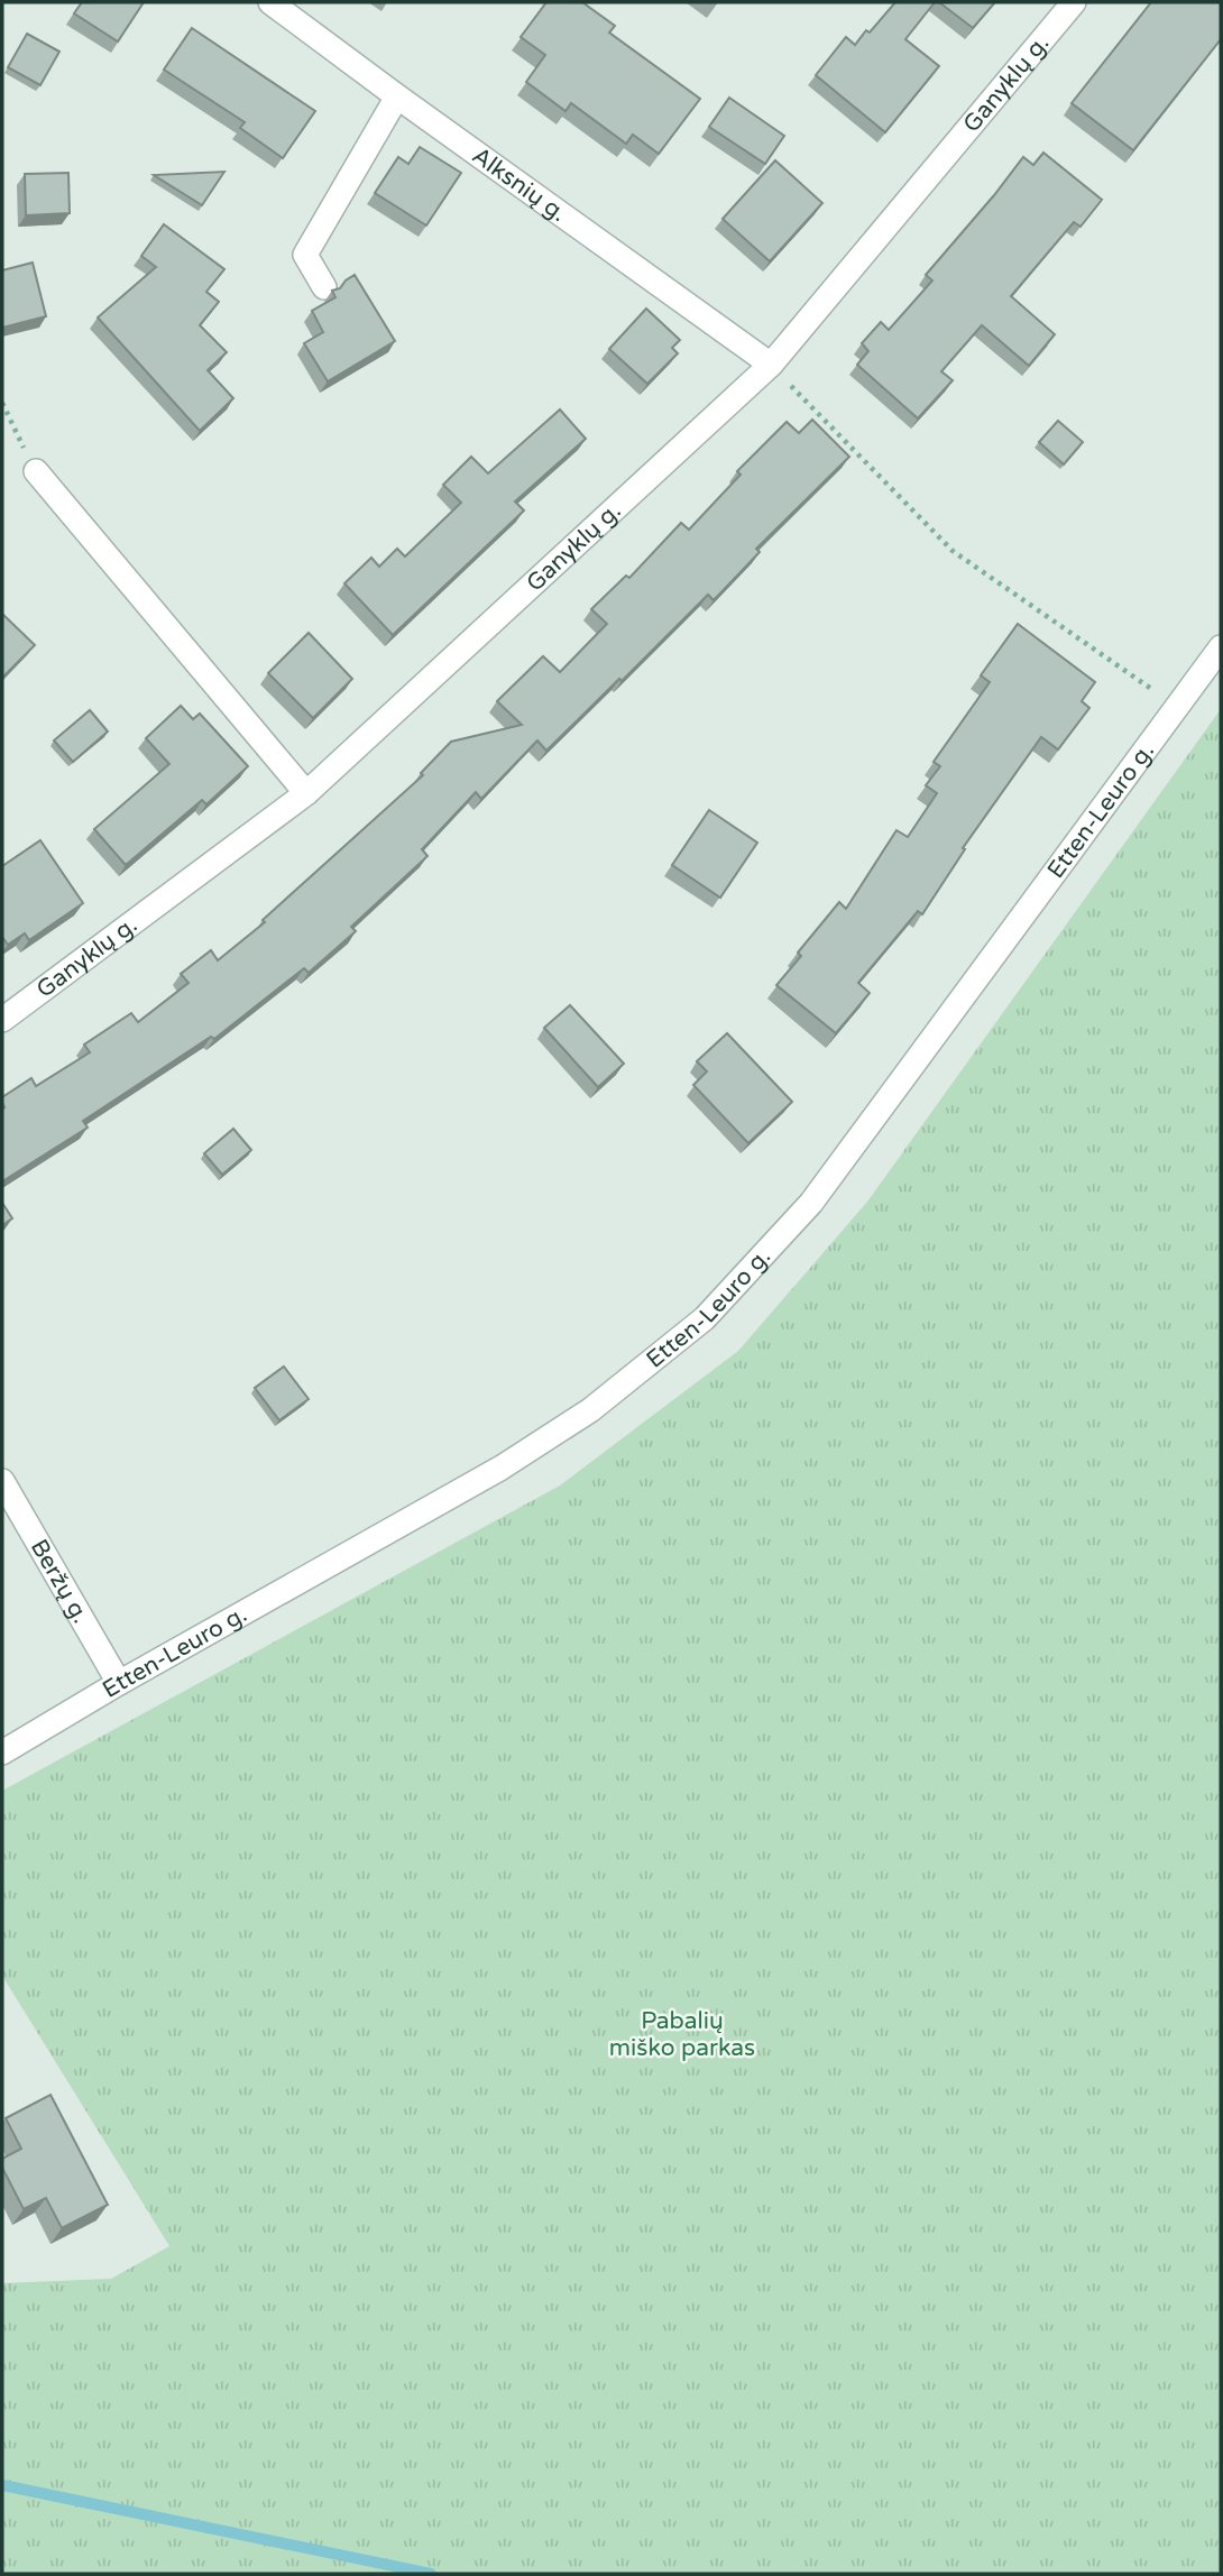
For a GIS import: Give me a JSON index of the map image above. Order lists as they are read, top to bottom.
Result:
{
  "streets": {
    "street": [
      "Ganyklų g.",
      "Alksnių g.",
      "Etten-Leuro g.",
      "Beržų g."
    ]
  },
  "crossings": [
    ["Ganyklų g.", "Alksnių g."],
    ["Etten-Leuro g.", "Beržų g."]
  ],
  "parks": ["Pabalių miško parkas"]
}
